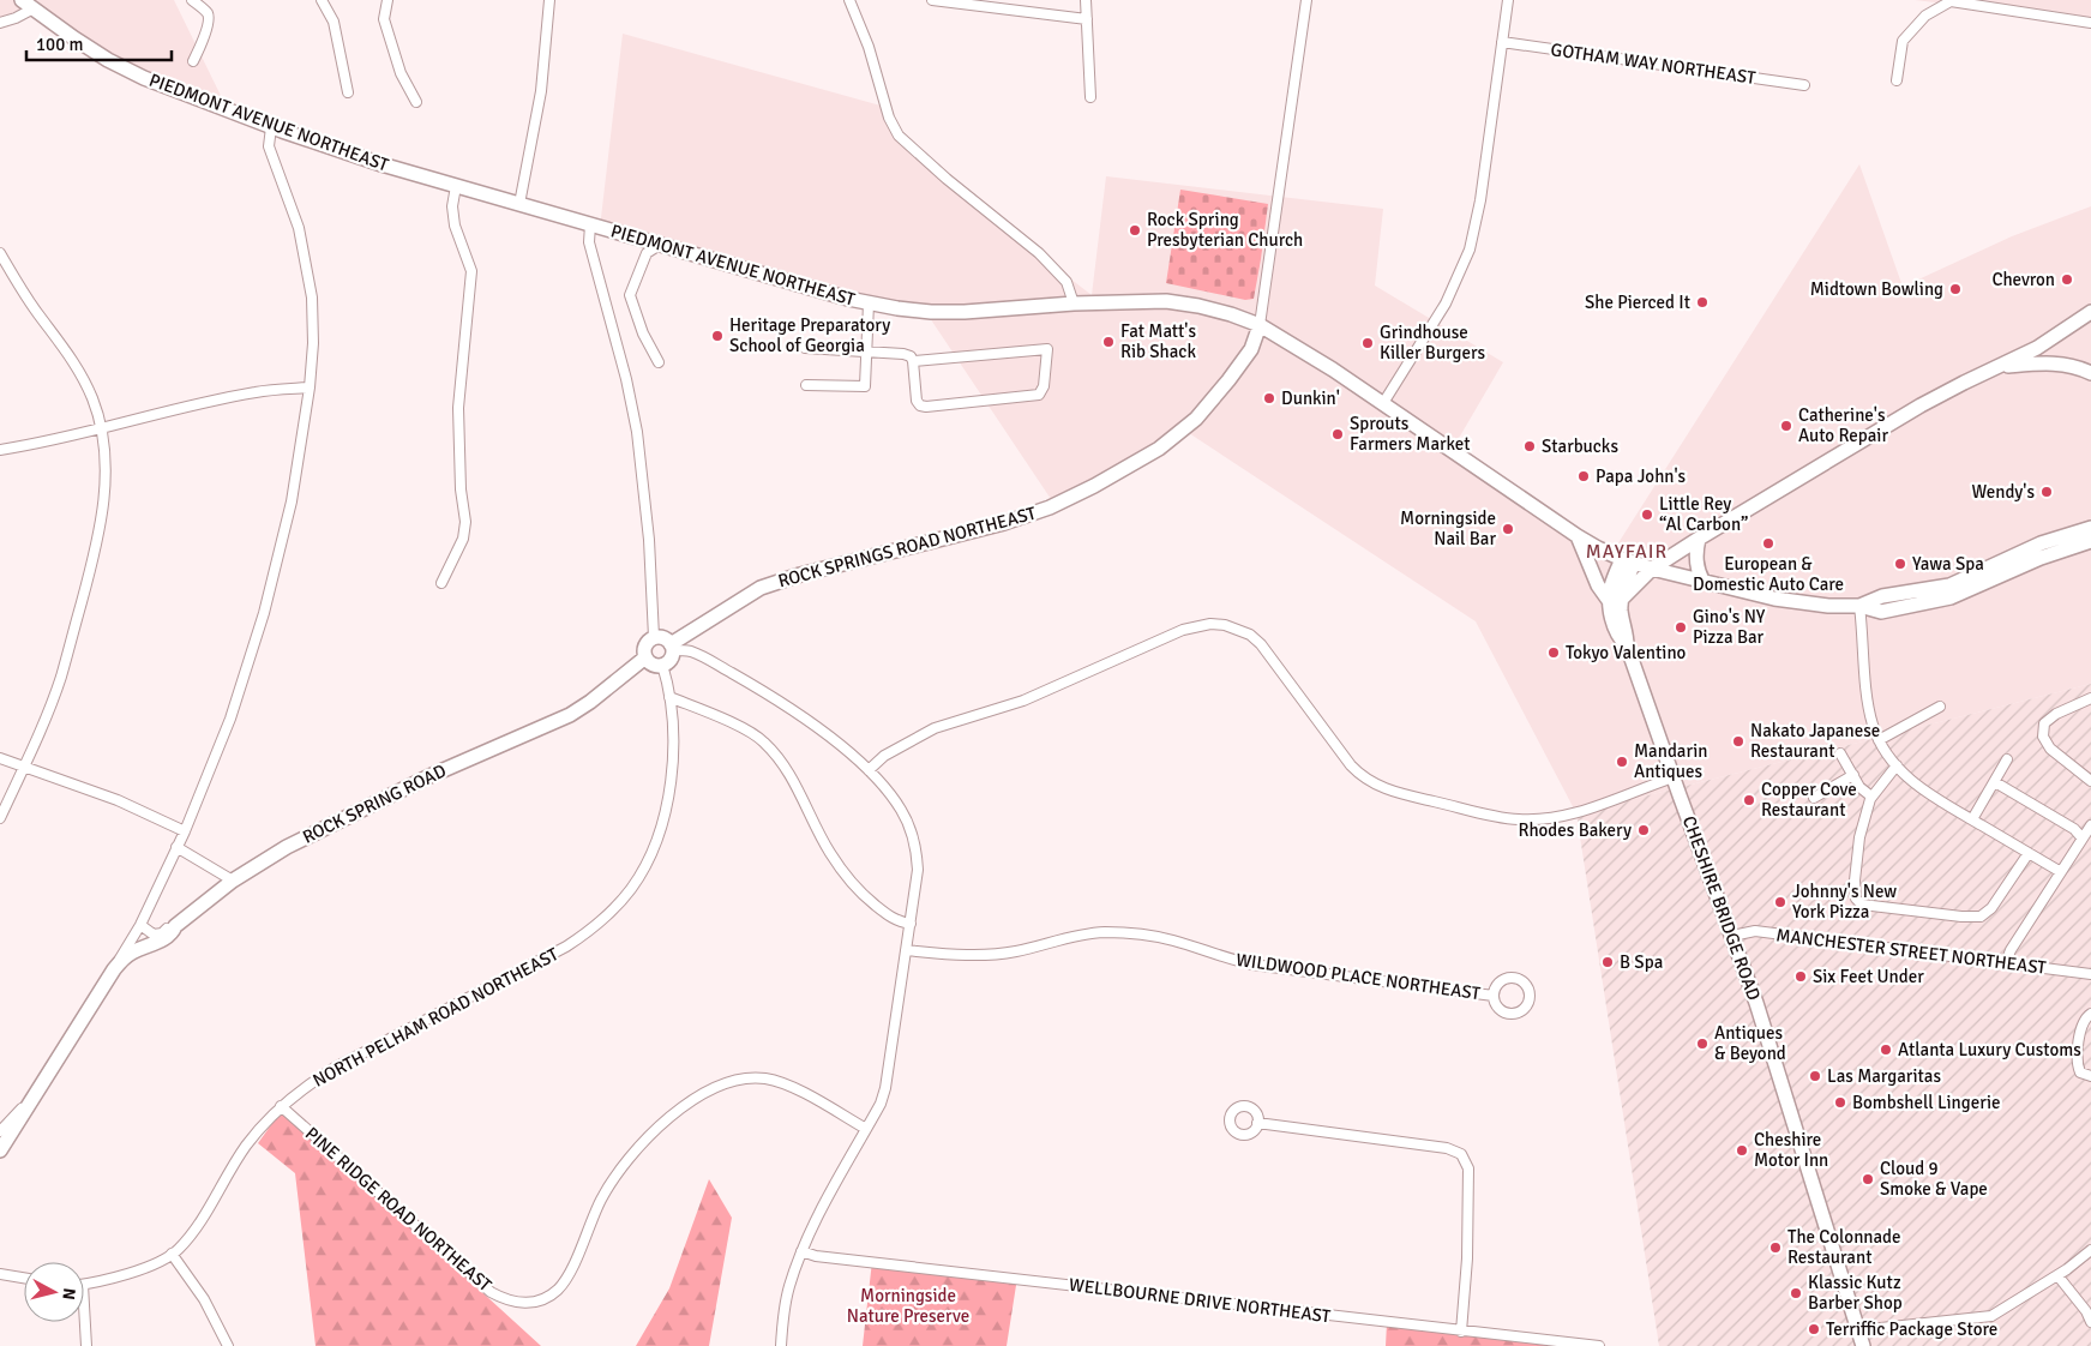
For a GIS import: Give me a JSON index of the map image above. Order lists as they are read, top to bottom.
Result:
{
  "streets": {
    "main road": [
      "PIEDMONT AVENUE NORTHEAST",
      "ROCK SPRINGS ROAD NORTHEAST",
      "ROCK SPRING ROAD",
      "CHESHIRE BRIDGE ROAD"
    ],
    "street": [
      "GOTHAM WAY NORTHEAST",
      "MANCHESTER STREET NORTHEAST",
      "WILDWOOD PLACE NORTHEAST",
      "NORTH PELHAM ROAD NORTHEAST",
      "PINE RIDGE ROAD NORTHEAST",
      "WELLBOURNE DRIVE NORTHEAST"
    ]
  },
  "crossings": [
    ["PIEDMONT AVENUE NORTHEAST", "ROCK SPRINGS ROAD NORTHEAST"],
    ["ROCK SPRINGS ROAD NORTHEAST", "ROCK SPRING ROAD"],
    ["ROCK SPRINGS ROAD NORTHEAST", "NORTH PELHAM ROAD NORTHEAST"],
    ["ROCK SPRING ROAD", "NORTH PELHAM ROAD NORTHEAST"],
    ["CHESHIRE BRIDGE ROAD", "MANCHESTER STREET NORTHEAST"],
    ["NORTH PELHAM ROAD NORTHEAST", "PINE RIDGE ROAD NORTHEAST"]
  ],
  "districts": ["MAYFAIR"],
  "parks": ["Morningside Nature Preserve"],
  "places": [
    "Rock Spring Presbyterian Church",
    "Chevron",
    "Midtown Bowling",
    "She Pierced It",
    "Heritage Preparatory School of Georgia",
    "Fat Matt's Rib Shack",
    "Grindhouse Killer Burgers",
    "Dunkin'",
    "Catherine's Auto Repair",
    "Sprouts Farmers Market",
    "Starbucks",
    "Papa John's",
    "Wendy's",
    "Little Rey “Al Carbon”",
    "Morningside Nail Bar",
    "European & Domestic Auto Care",
    "Yawa Spa",
    "Gino's NY Pizza Bar",
    "Tokyo Valentino",
    "Nakato Japanese Restaurant",
    "Mandarin Antiques",
    "Copper Cove Restaurant",
    "Rhodes Bakery",
    "Johnny's New York Pizza",
    "B Spa",
    "Six Feet Under",
    "Antiques & Beyond",
    "Atlanta Luxury Customs",
    "Las Margaritas",
    "Bombshell Lingerie",
    "Cheshire Motor Inn",
    "Cloud 9 Smoke & Vape",
    "The Colonnade Restaurant",
    "Klassic Kutz Barber Shop",
    "Terriffic Package Store"
  ],
  "scale_bar": "100 m",
  "north": "right"
}
